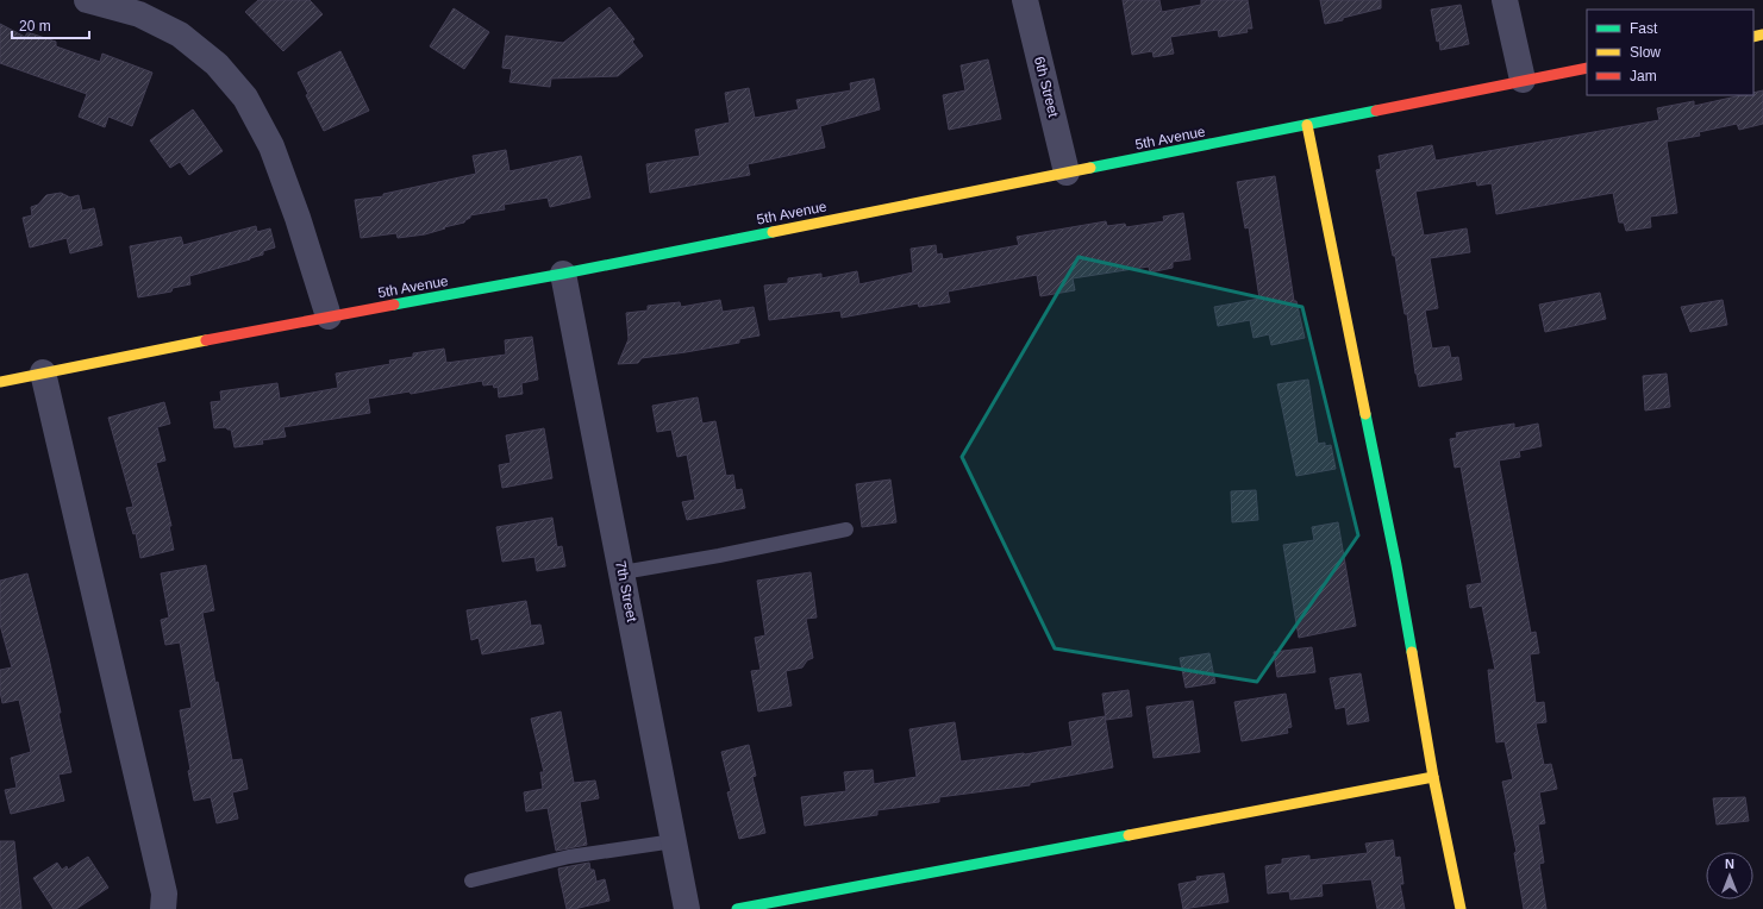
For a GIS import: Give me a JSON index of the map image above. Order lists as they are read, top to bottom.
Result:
{
  "streets": {
    "street": ["6th Street", "5th Avenue", "7th Street"]
  },
  "crossings": [
    ["6th Street", "5th Avenue"],
    ["5th Avenue", "7th Street"]
  ],
  "legend": ["Fast", "Slow", "Jam"],
  "scale_bar": "20 m",
  "north": "top"
}
